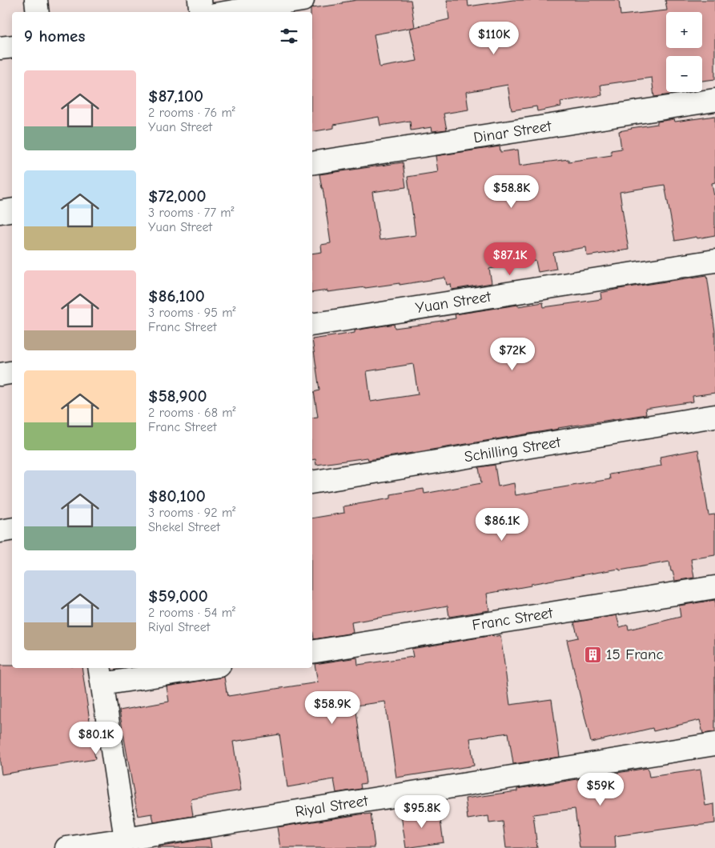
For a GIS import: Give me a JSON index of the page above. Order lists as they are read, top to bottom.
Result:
{
  "streets": {
    "street": [
      "Dinar Street",
      "Yuan Street",
      "Schilling Street",
      "Franc Street",
      "Riyal Street"
    ]
  },
  "places": {
    "building": ["15 Franc"]
  },
  "page": {
    "map_buttons": ["+", "−"],
    "heading": "9 homes",
    "price": [
      "$110K",
      "$58.8K",
      "$87.1K",
      "$72K",
      "$86.1K",
      "$58.9K",
      "$80.1K",
      "$59K",
      "$95.8K"
    ],
    "list": [
      {
        "name": "$87,100",
        "note": "2 rooms · 76 m² · Yuan Street"
      },
      {
        "name": "$72,000",
        "note": "3 rooms · 77 m² · Yuan Street"
      },
      {
        "name": "$86,100",
        "note": "3 rooms · 95 m² · Franc Street"
      },
      {
        "name": "$58,900",
        "note": "2 rooms · 68 m² · Franc Street"
      },
      {
        "name": "$80,100",
        "note": "3 rooms · 92 m² · Shekel Street"
      },
      {
        "name": "$59,000",
        "note": "2 rooms · 54 m² · Riyal Street"
      }
    ]
  }
}
